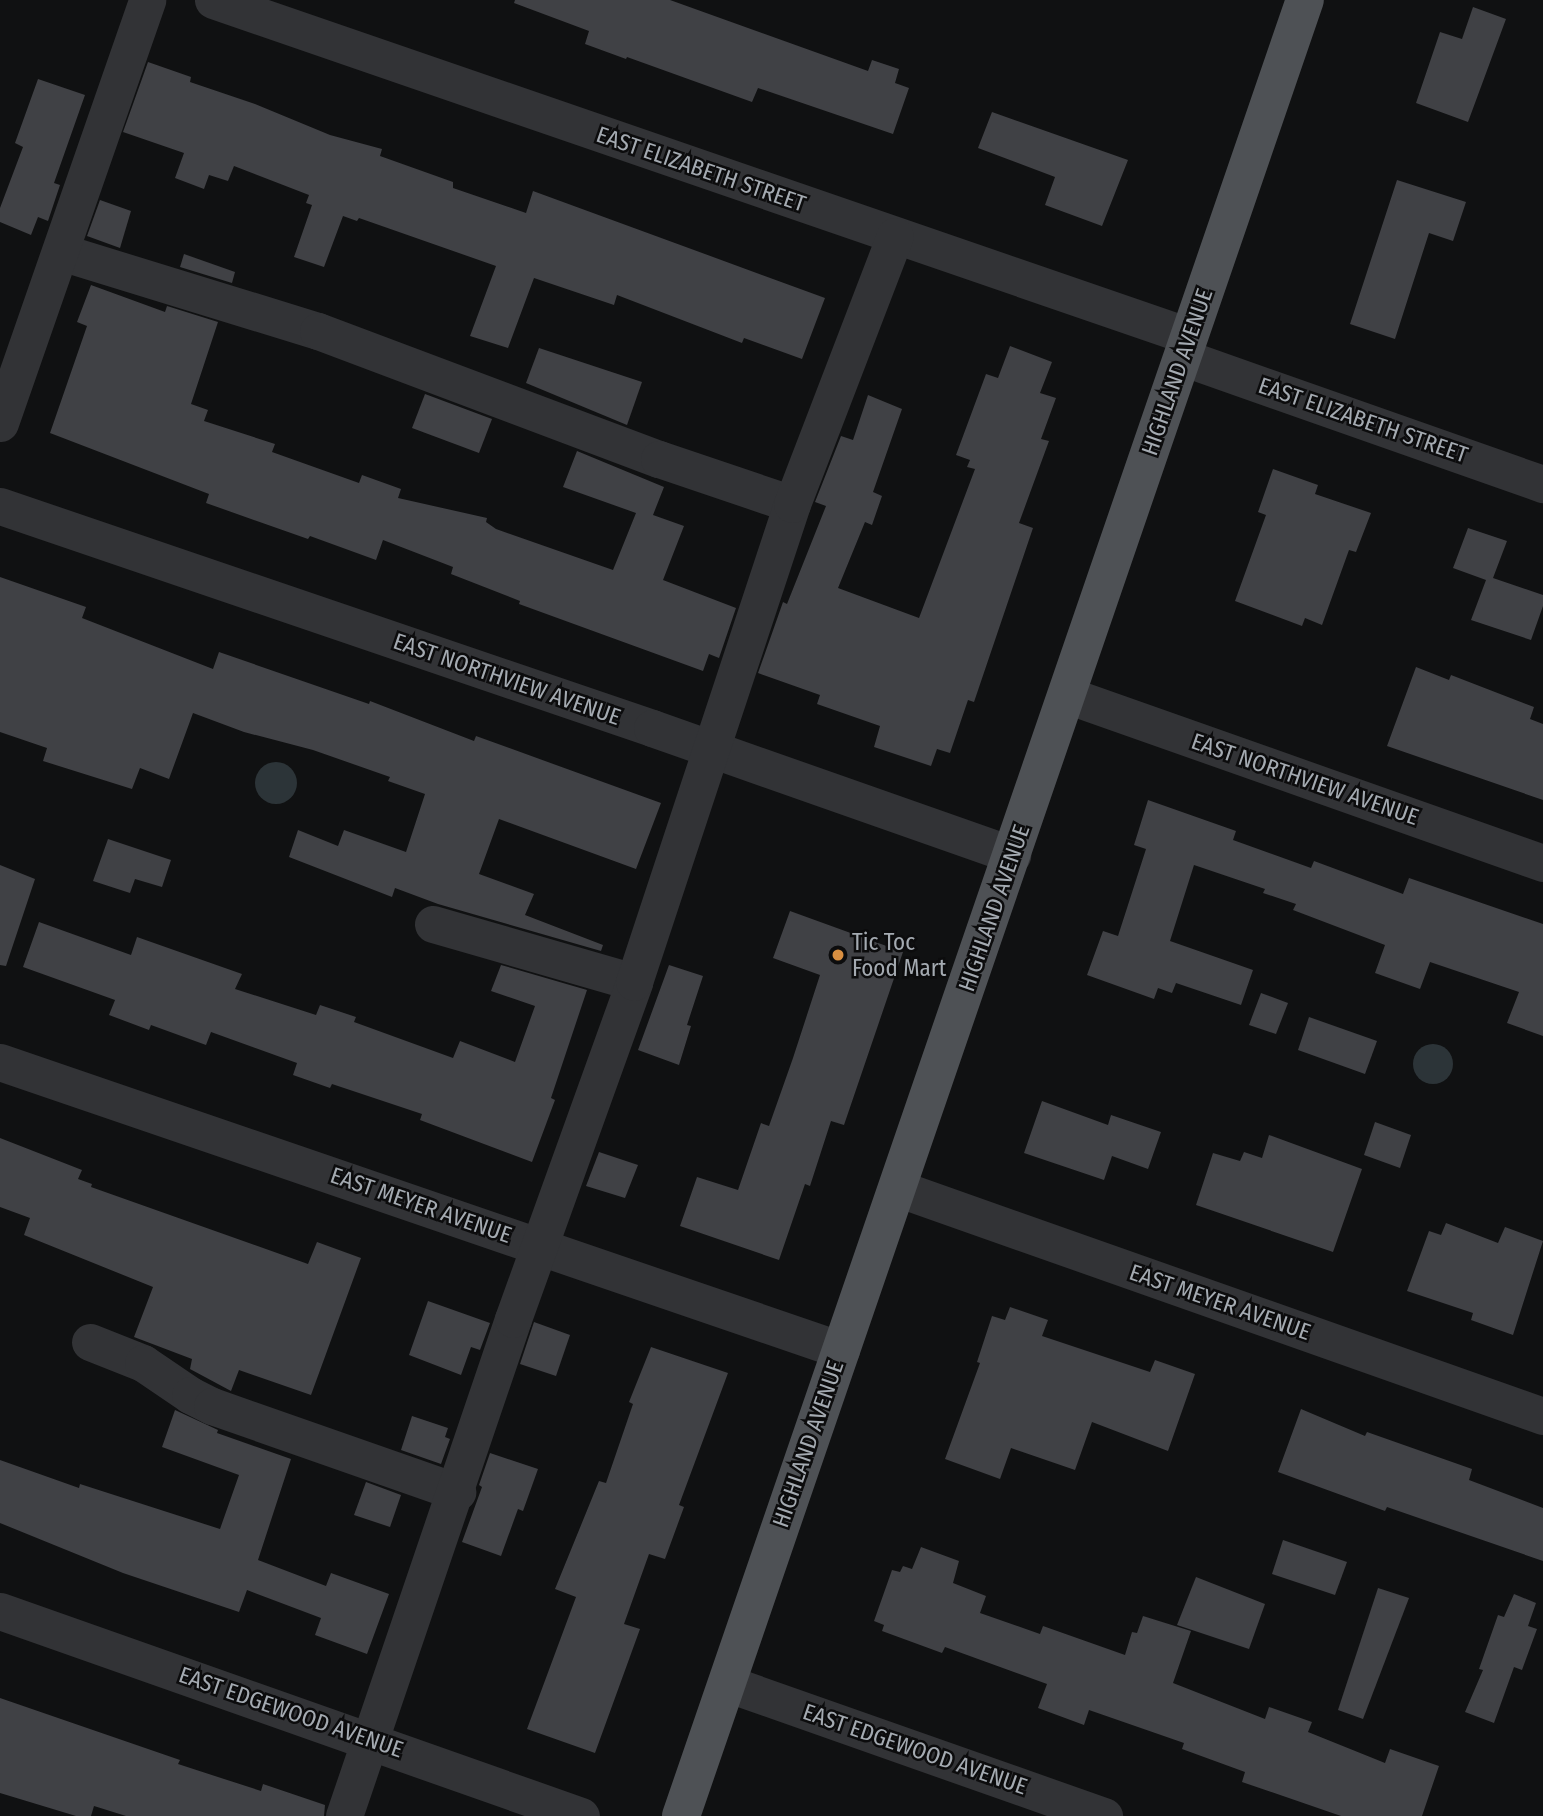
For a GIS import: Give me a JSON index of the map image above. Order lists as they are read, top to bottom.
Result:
{
  "streets": {
    "main road": ["HIGHLAND AVENUE"],
    "street": [
      "EAST ELIZABETH STREET",
      "EAST NORTHVIEW AVENUE",
      "EAST MEYER AVENUE",
      "EAST EDGEWOOD AVENUE"
    ]
  },
  "crossings": [
    ["EAST ELIZABETH STREET", "HIGHLAND AVENUE"],
    ["HIGHLAND AVENUE", "EAST NORTHVIEW AVENUE"],
    ["HIGHLAND AVENUE", "EAST MEYER AVENUE"],
    ["HIGHLAND AVENUE", "EAST EDGEWOOD AVENUE"]
  ],
  "places": ["Tic Toc Food Mart"]
}
